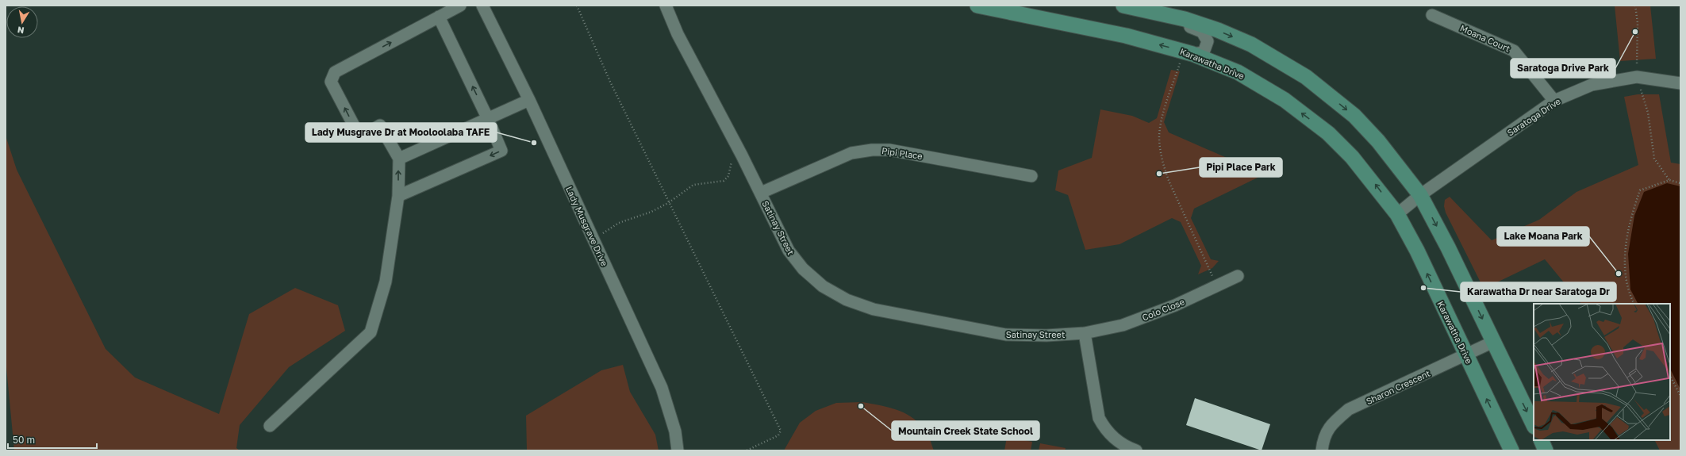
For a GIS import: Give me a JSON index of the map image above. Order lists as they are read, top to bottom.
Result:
{
  "streets": {
    "main road": ["Karawatha Drive"],
    "street": [
      "Moana Court",
      "Saratoga Drive",
      "Pipi Place",
      "Lady Musgrave Drive",
      "Satinay Street",
      "Colo Close",
      "Sharon Crescent"
    ]
  },
  "crossings": [
    ["Moana Court", "Saratoga Drive"],
    ["Karawatha Drive", "Sharon Crescent"],
    ["Pipi Place", "Satinay Street"],
    ["Satinay Street", "Colo Close"]
  ],
  "places": [
    "Saratoga Drive Park",
    "Lady Musgrave Dr at Mooloolaba TAFE",
    "Pipi Place Park",
    "Lake Moana Park",
    "Karawatha Dr near Saratoga Dr",
    "Mountain Creek State School"
  ],
  "scale_bar": "50 m",
  "north": "bottom"
}
